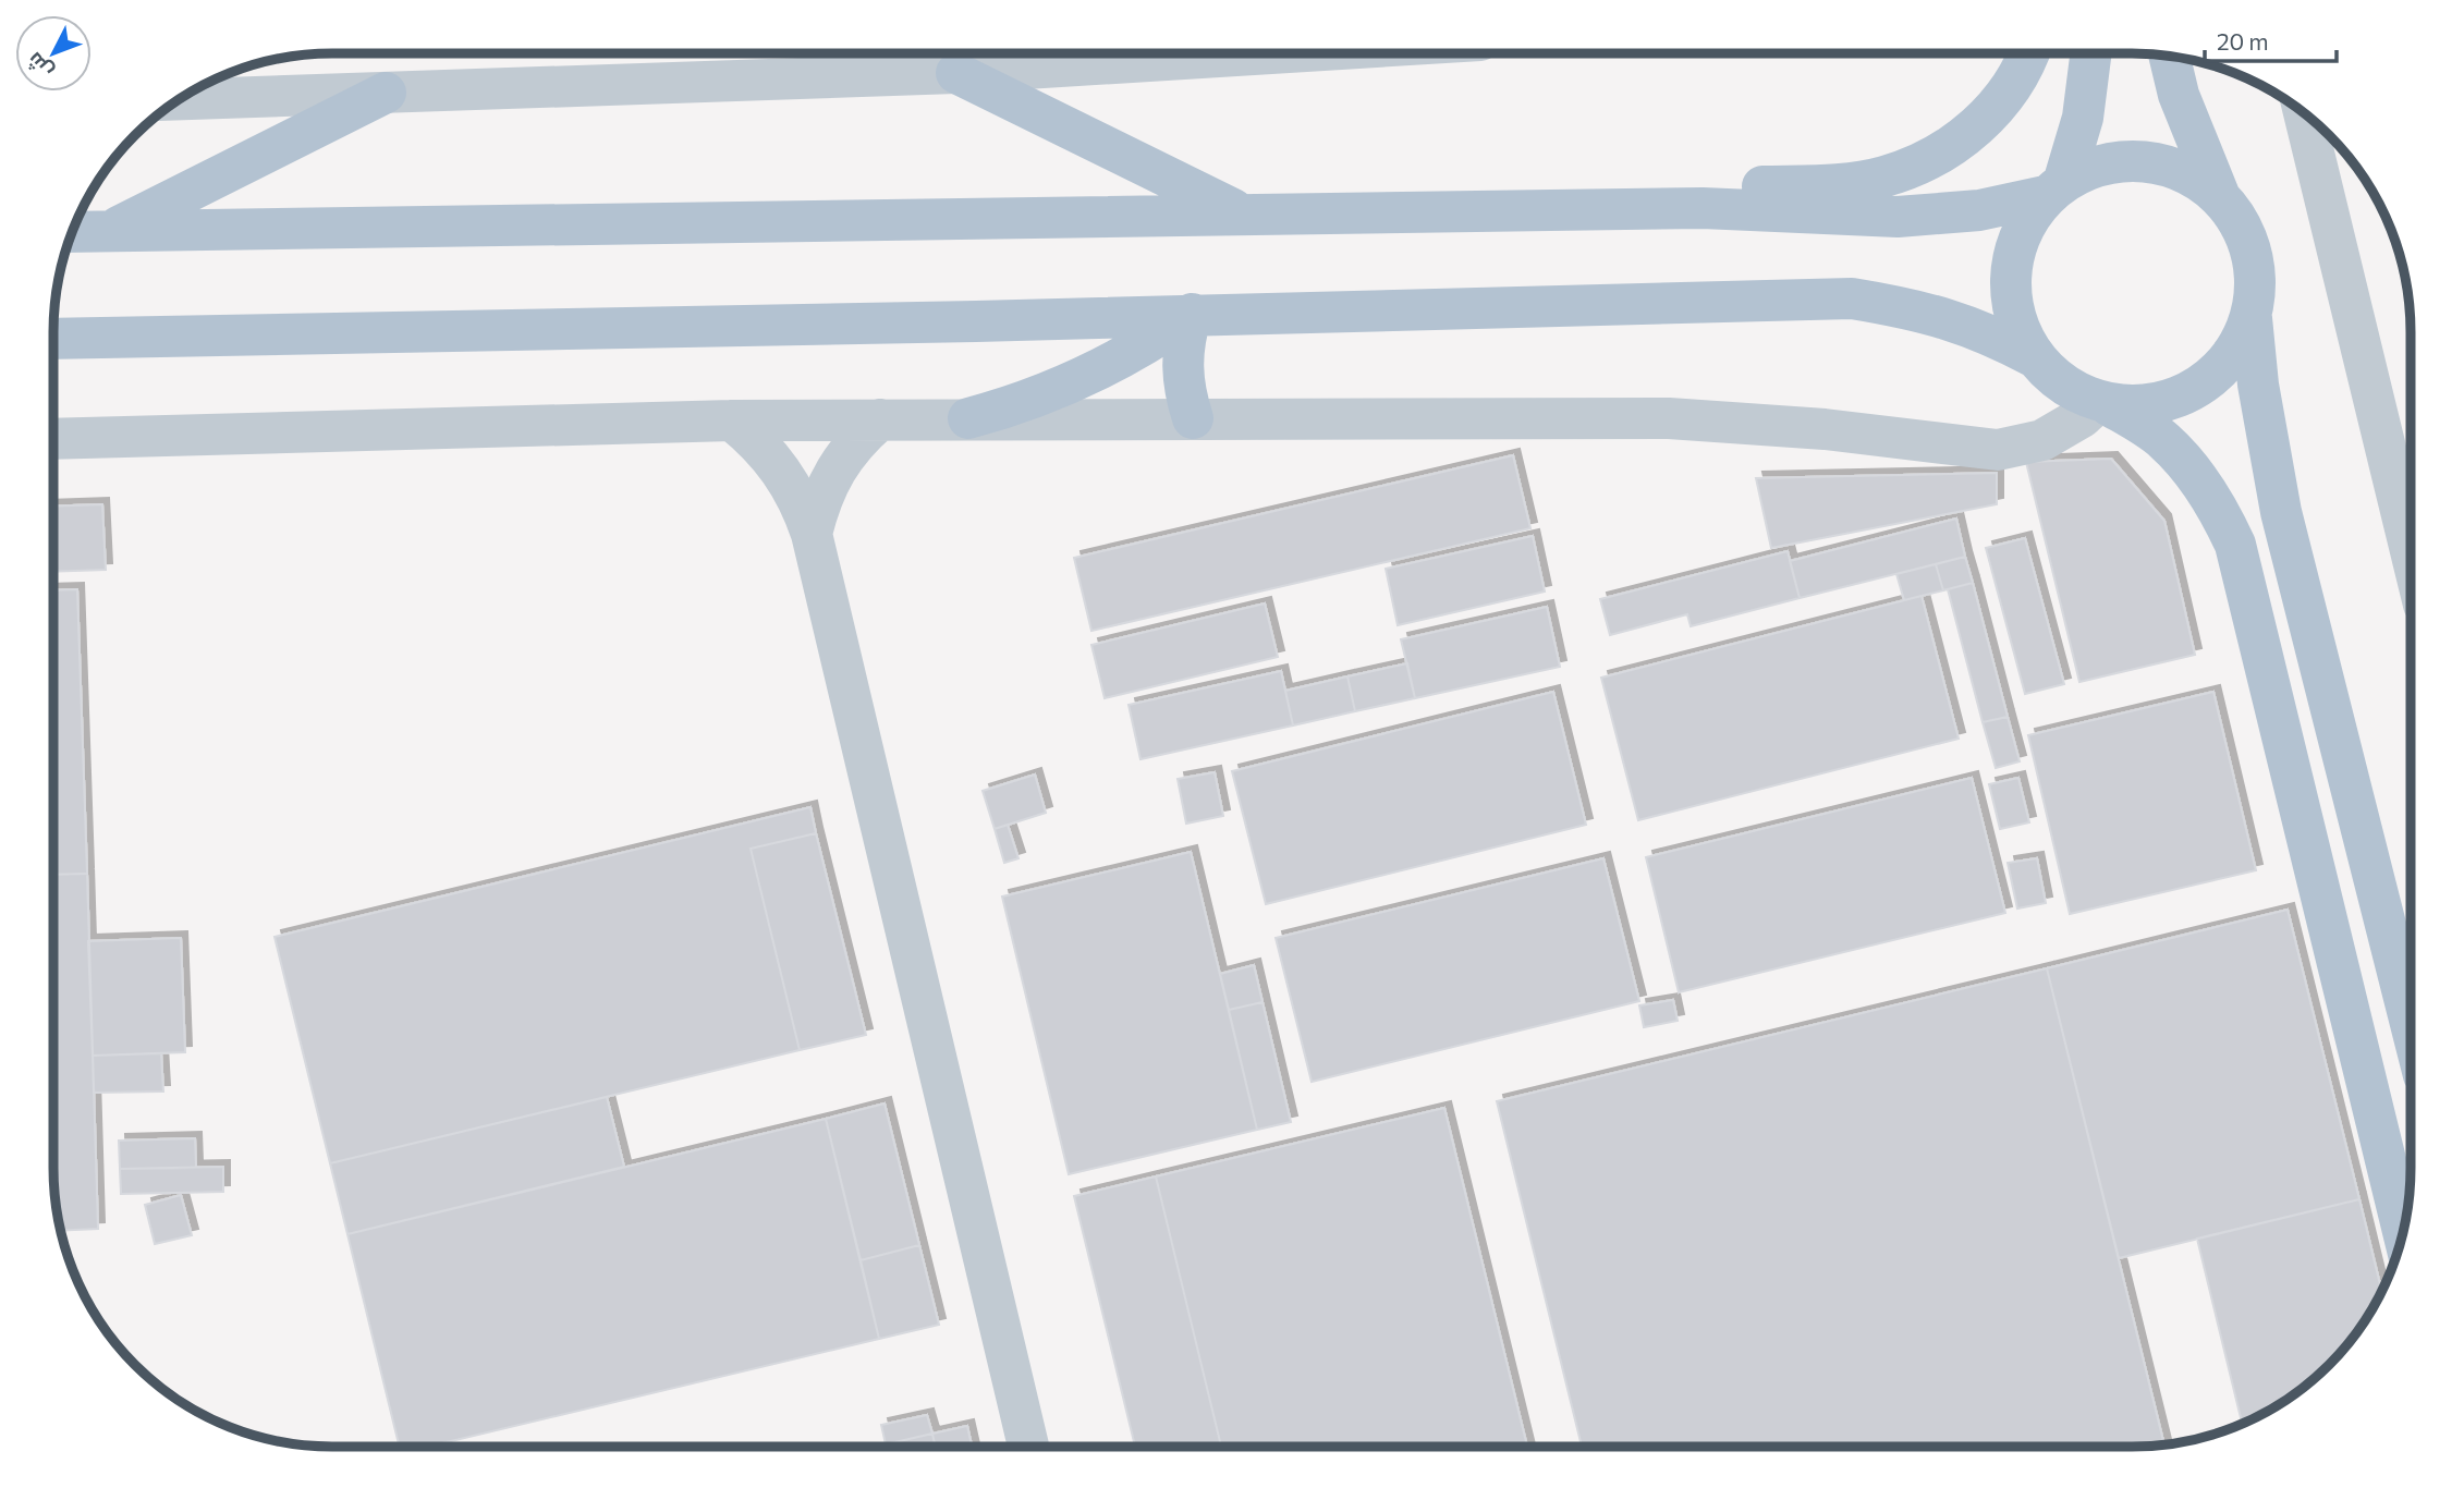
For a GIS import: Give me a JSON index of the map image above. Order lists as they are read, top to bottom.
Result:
{
  "scale_bar": "20 m",
  "north": "bottom left"
}
